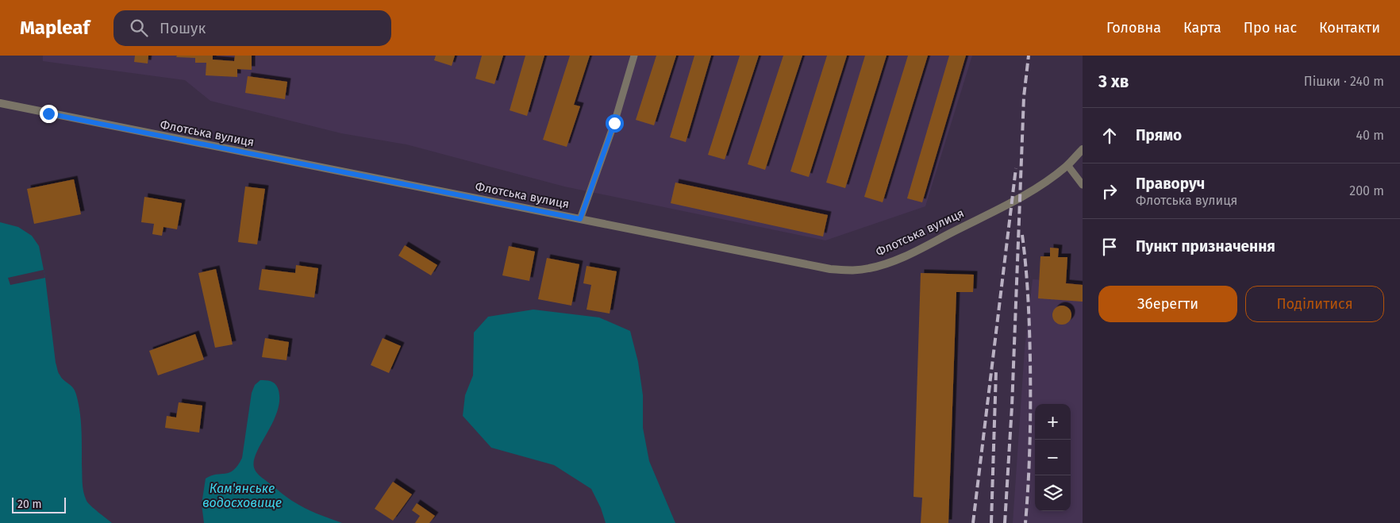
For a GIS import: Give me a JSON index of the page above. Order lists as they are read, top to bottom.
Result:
{
  "streets": {
    "street": ["Флотська вулиця"]
  },
  "water": ["Кам'янське водосховище"],
  "scale_bar": "20 m",
  "page": {
    "header": "Mapleaf",
    "search": "Пошук",
    "nav": [
      "Головна",
      "Карта",
      "Про нас",
      "Контакти"
    ],
    "heading": ["3 хв", "Пішки · 240 m"],
    "list": [
      ["Прямо", "40 m"],
      ["Праворуч", "Флотська вулиця", "200 m"],
      "Пункт призначення"
    ],
    "buttons": ["Зберегти", "Поділитися"],
    "map_buttons": ["+", "−"],
    "scale": "20 m"
  }
}
